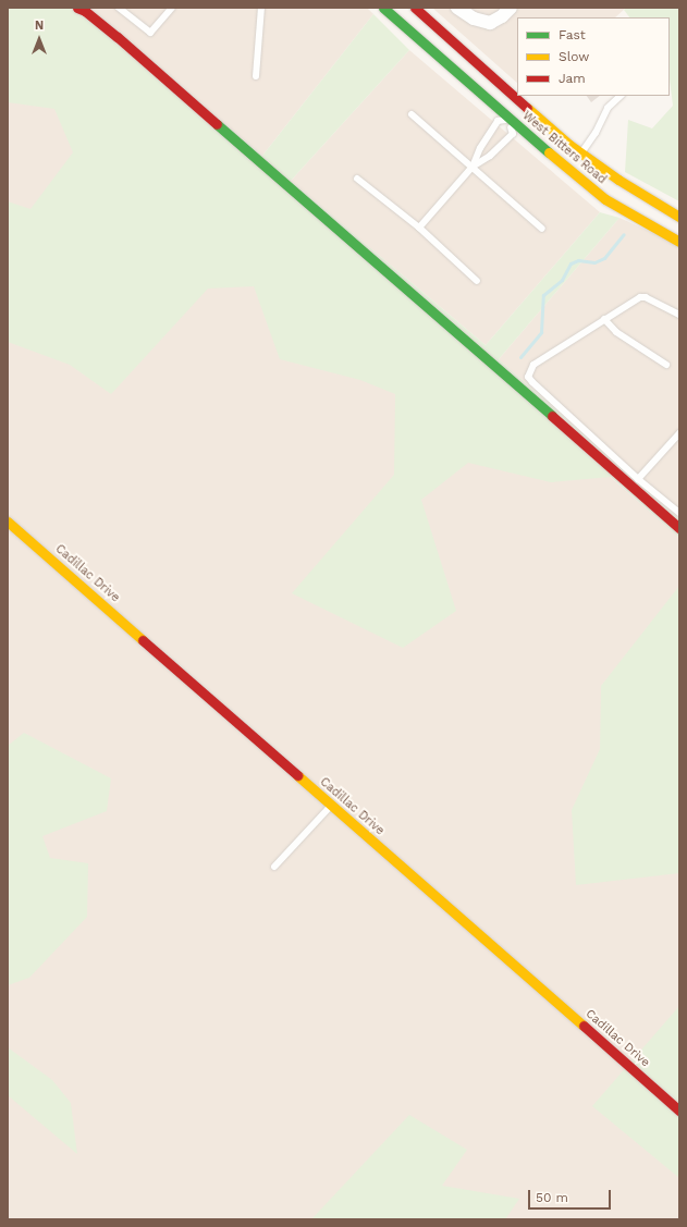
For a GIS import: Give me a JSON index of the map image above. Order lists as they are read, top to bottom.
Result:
{
  "streets": {
    "street": ["West Bitters Road", "Cadillac Drive"]
  },
  "legend": ["Fast", "Slow", "Jam"],
  "scale_bar": "50 m",
  "north": "top"
}
